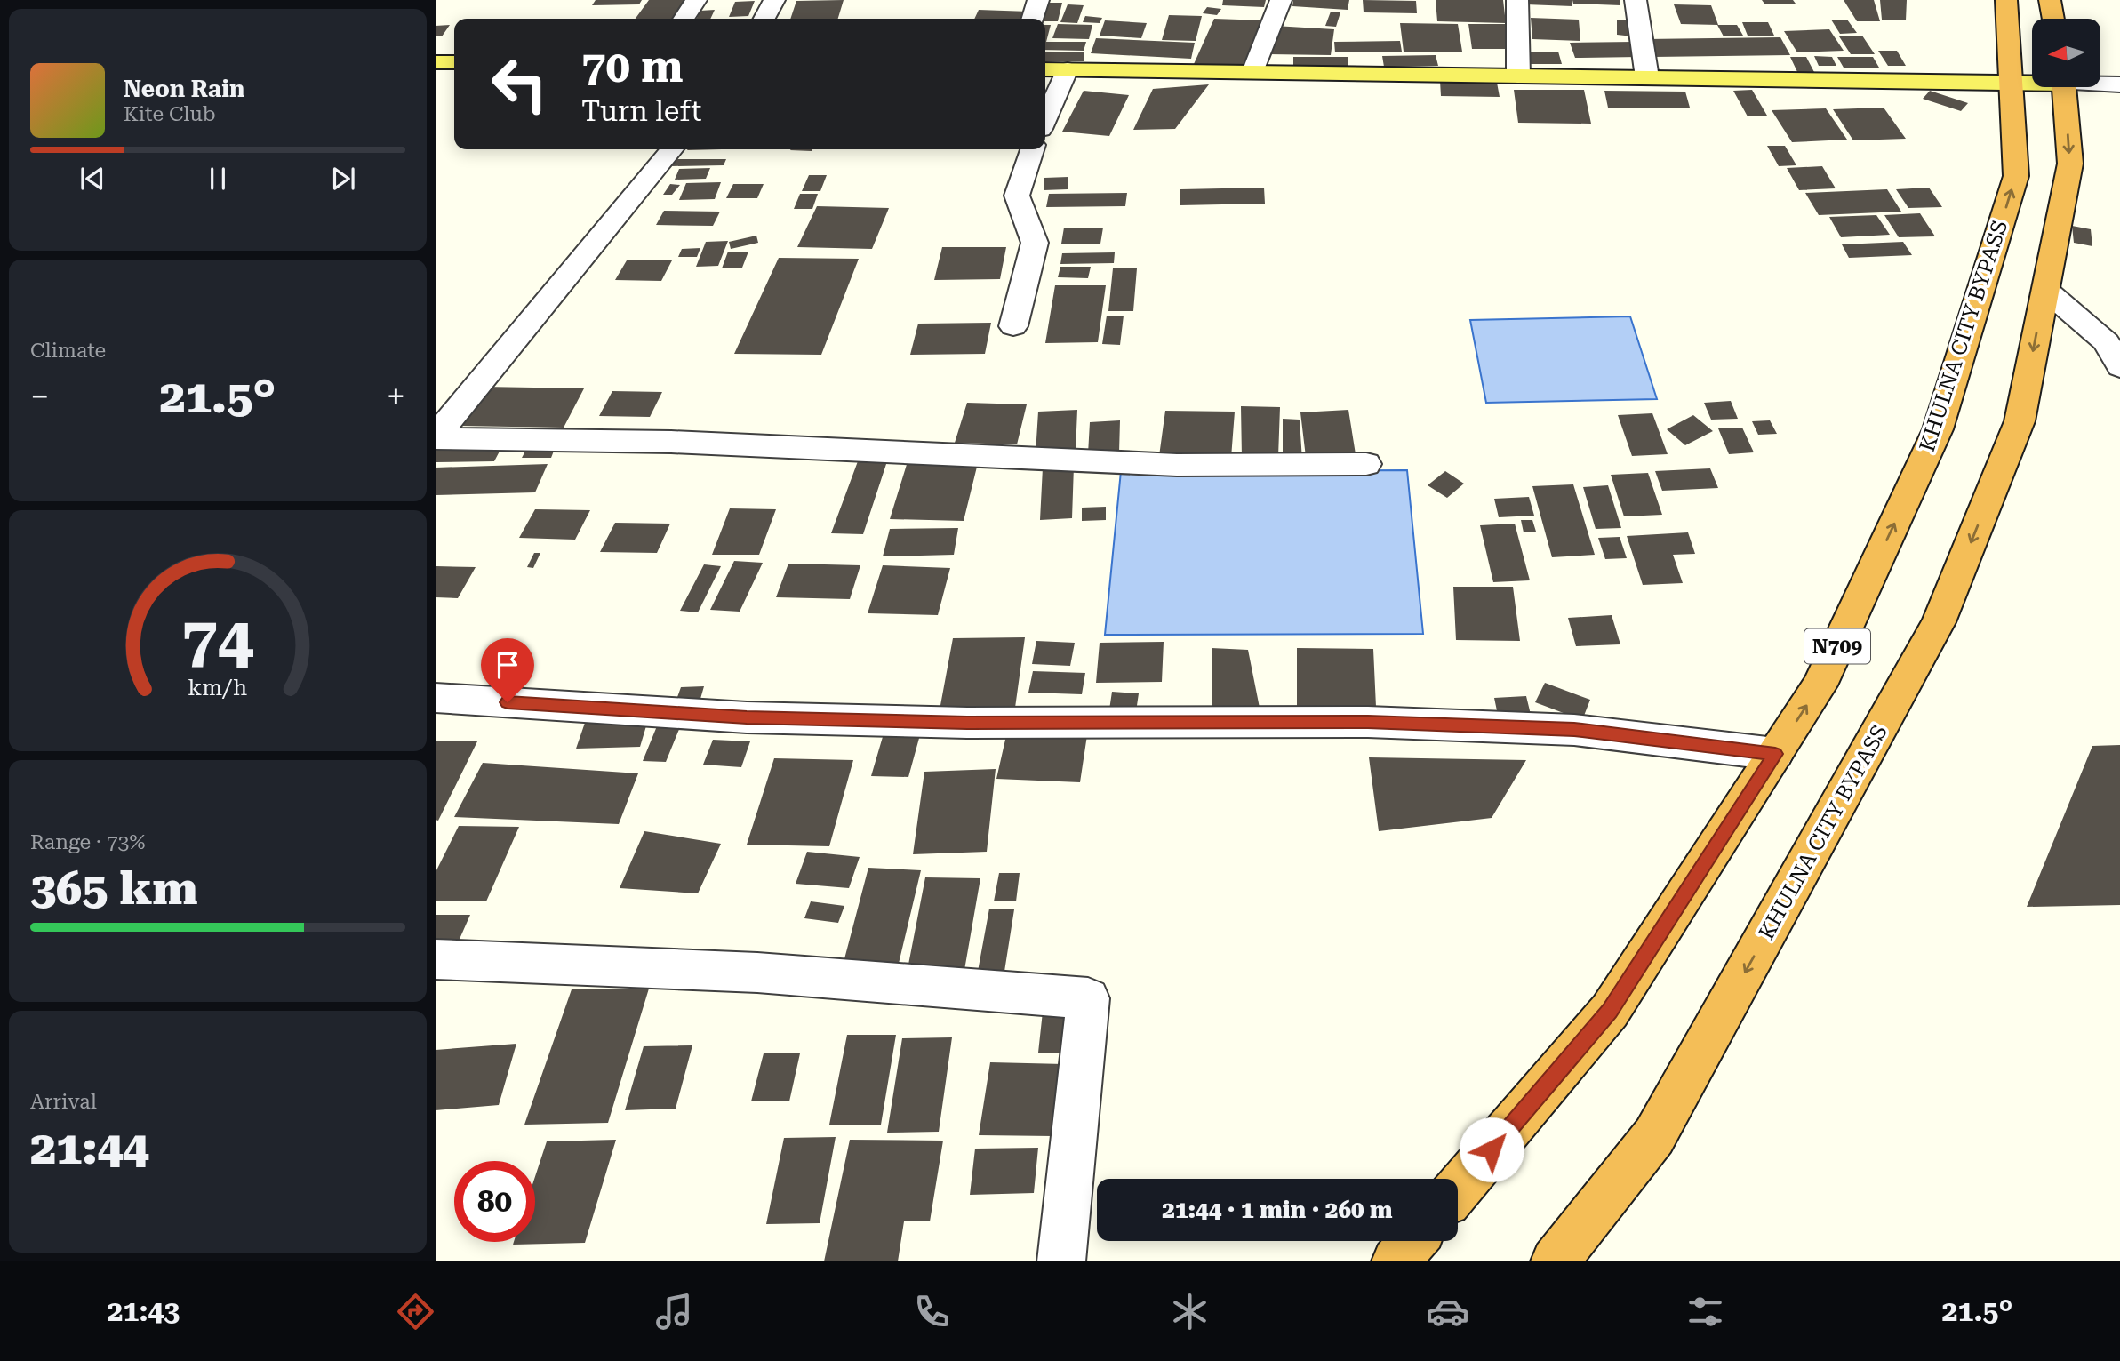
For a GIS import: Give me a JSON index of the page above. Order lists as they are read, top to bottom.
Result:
{
  "streets": {
    "highway": ["KHULNA CITY BYPASS", "N709"]
  },
  "north": "left",
  "page": {
    "turn": ["70 m", "Turn left"],
    "song": ["Neon Rain", "Kite Club"],
    "tile": [
      "Climate",
      ["Range · 73%", "365 km"],
      ["Arrival", "21:44"]
    ],
    "heat": ["−", "21.5°", "+"],
    "limit": "80",
    "trip": "21:44 · 1 min · 260 m",
    "tabs": ["21:43", "21.5°"],
    "gauge": ["74", "km/h"]
  }
}
